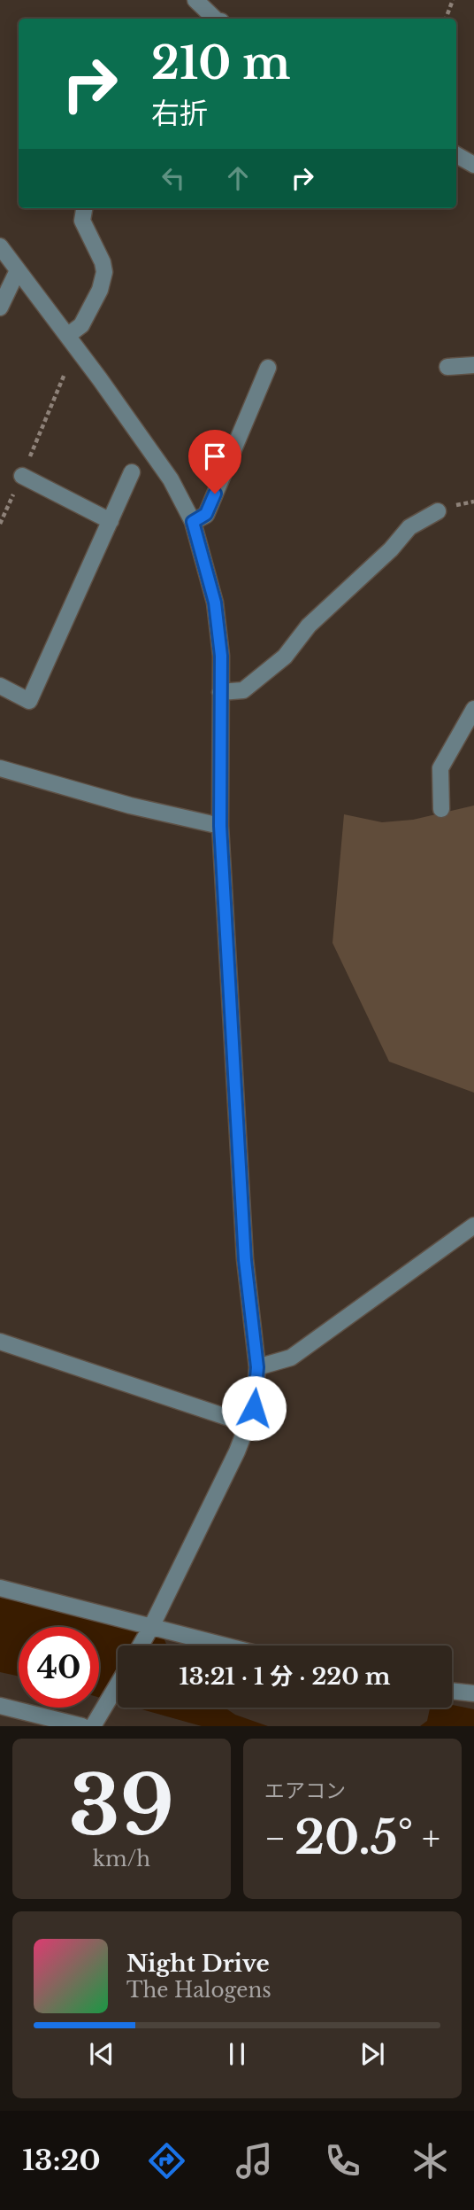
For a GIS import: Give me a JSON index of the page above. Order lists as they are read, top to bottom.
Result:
{
  "page": {
    "turn": ["210 m", "右折"],
    "limit": "40",
    "trip": "13:21 · 1 分 · 220 m",
    "tile": [
      ["39", "km/h"],
      "エアコン"
    ],
    "heat": ["−", "20.5°", "+"],
    "song": ["Night Drive", "The Halogens"],
    "tabs": "13:20"
  }
}
